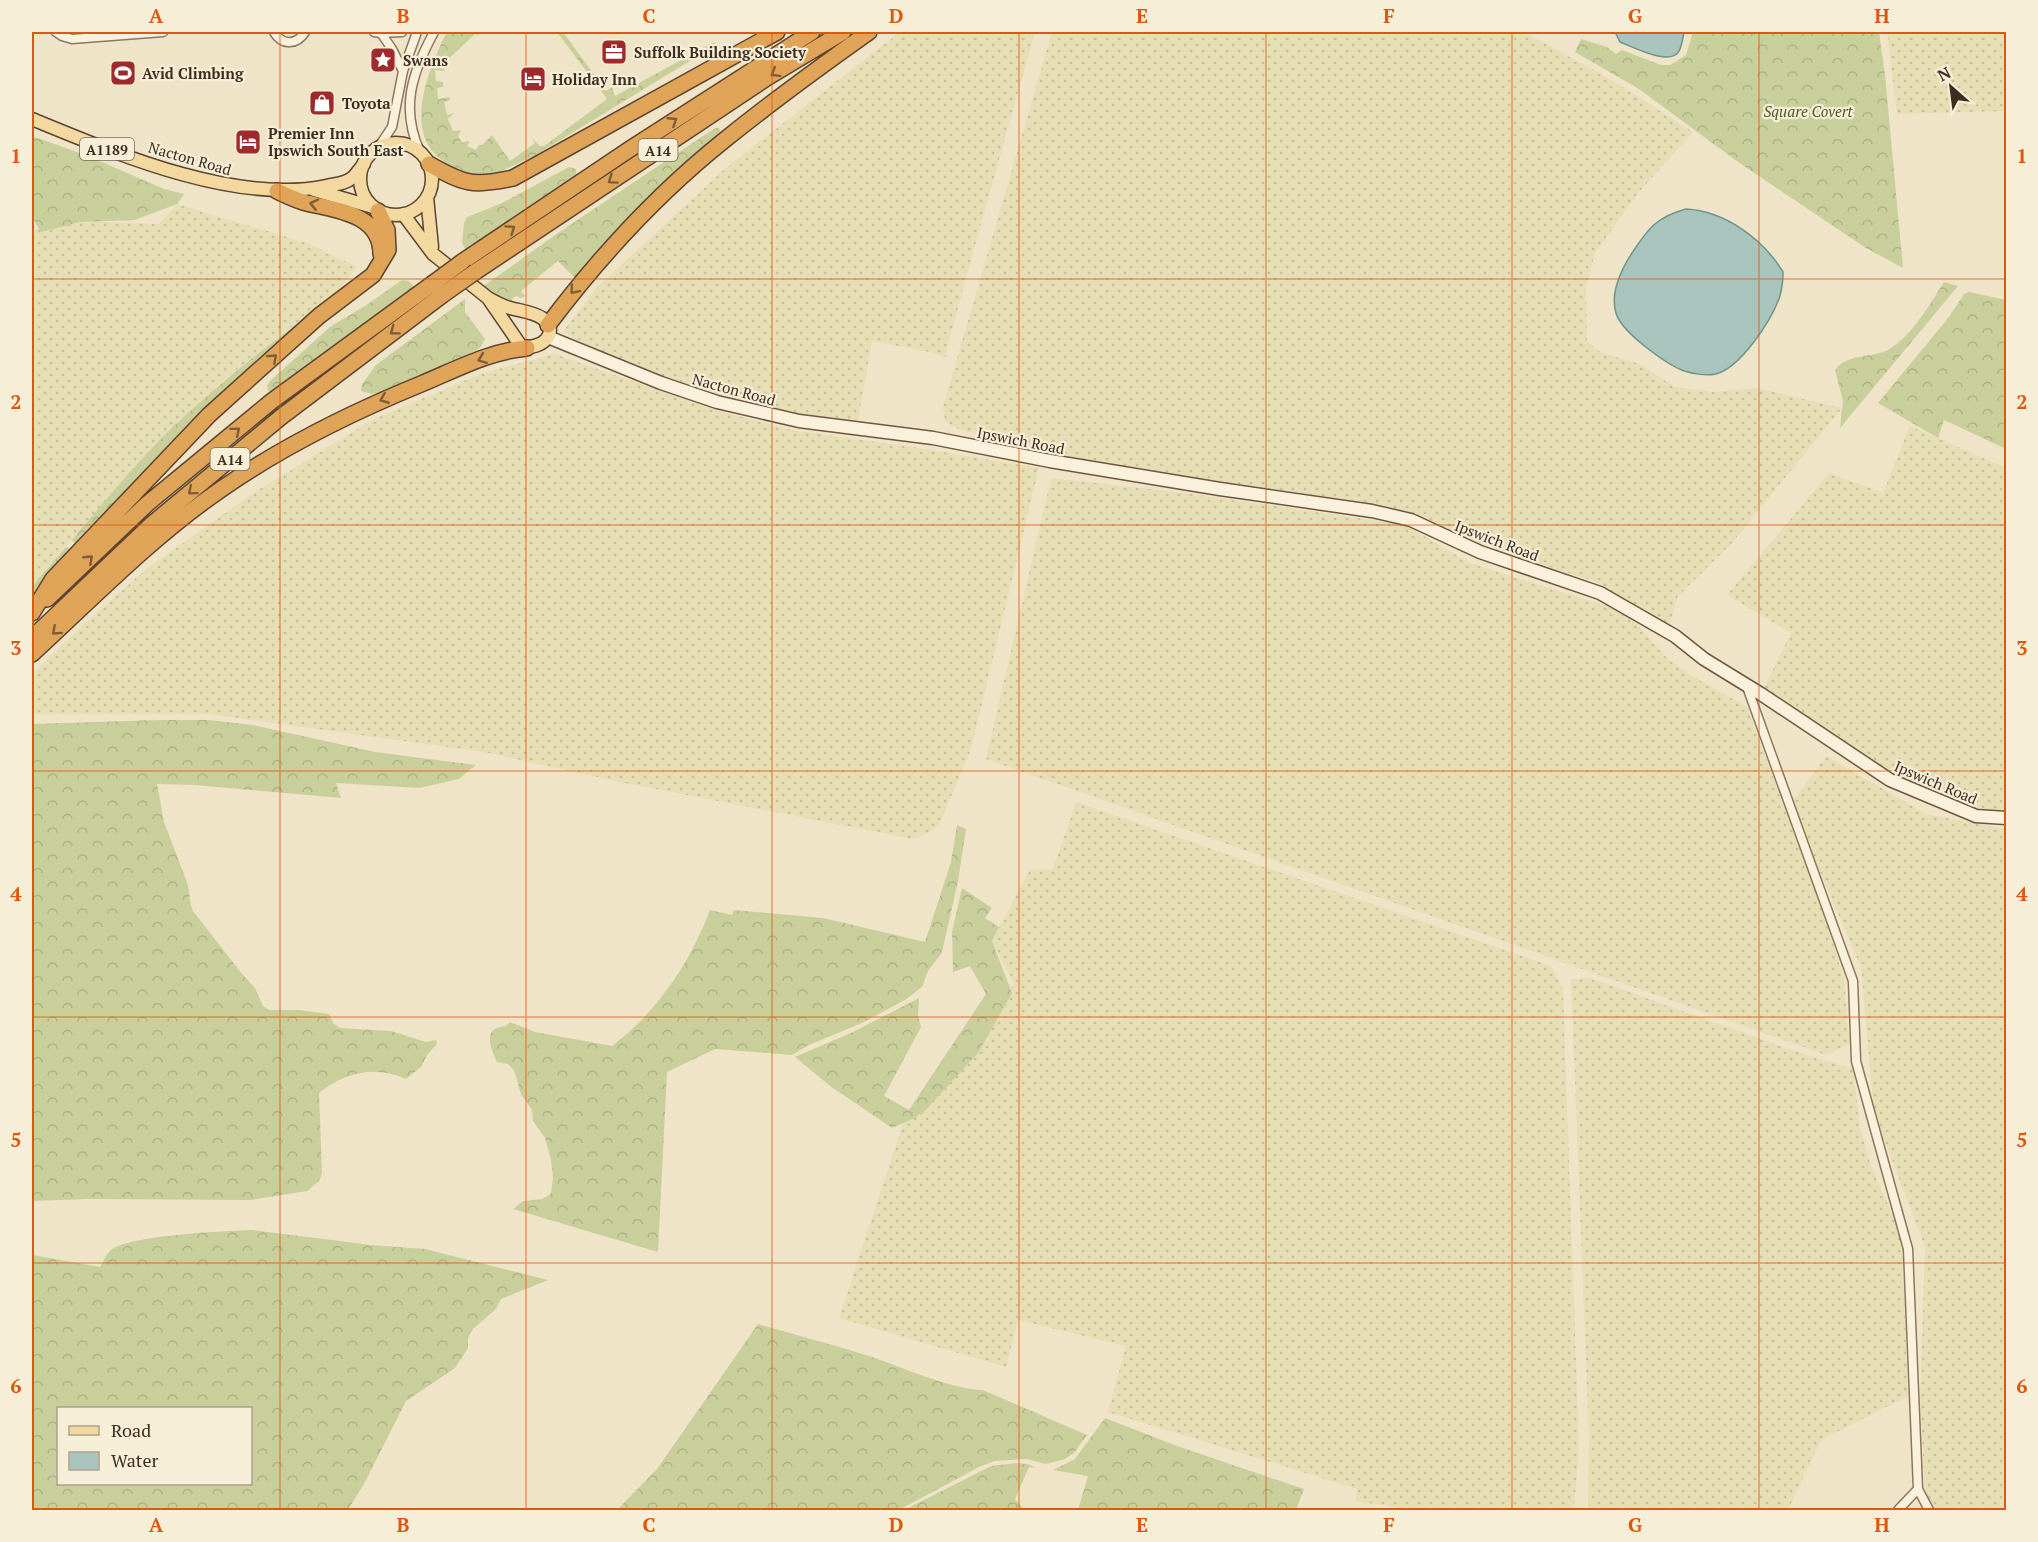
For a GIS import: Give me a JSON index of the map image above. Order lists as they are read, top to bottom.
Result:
{
  "streets": {
    "highway": ["A14"],
    "main road": ["A1189", "Nacton Road"],
    "street": ["Ipswich Road"]
  },
  "crossings": [
    ["A14", "Nacton Road"],
    ["Nacton Road", "Ipswich Road"]
  ],
  "parks": ["Square Covert"],
  "places": {
    "office": ["Suffolk Building Society"],
    "place": ["Swans"],
    "sports": ["Avid Climbing"],
    "hotel": ["Holiday Inn", "Premier Inn Ipswich South East"],
    "shop": ["Toyota"]
  },
  "legend": ["Road", "Water"],
  "north": "top left",
  "grid": {
    "columns": [
      "A",
      "B",
      "C",
      "D",
      "E",
      "F",
      "G",
      "H"
    ],
    "rows": [
      "1",
      "2",
      "3",
      "4",
      "5",
      "6"
    ]
  }
}
